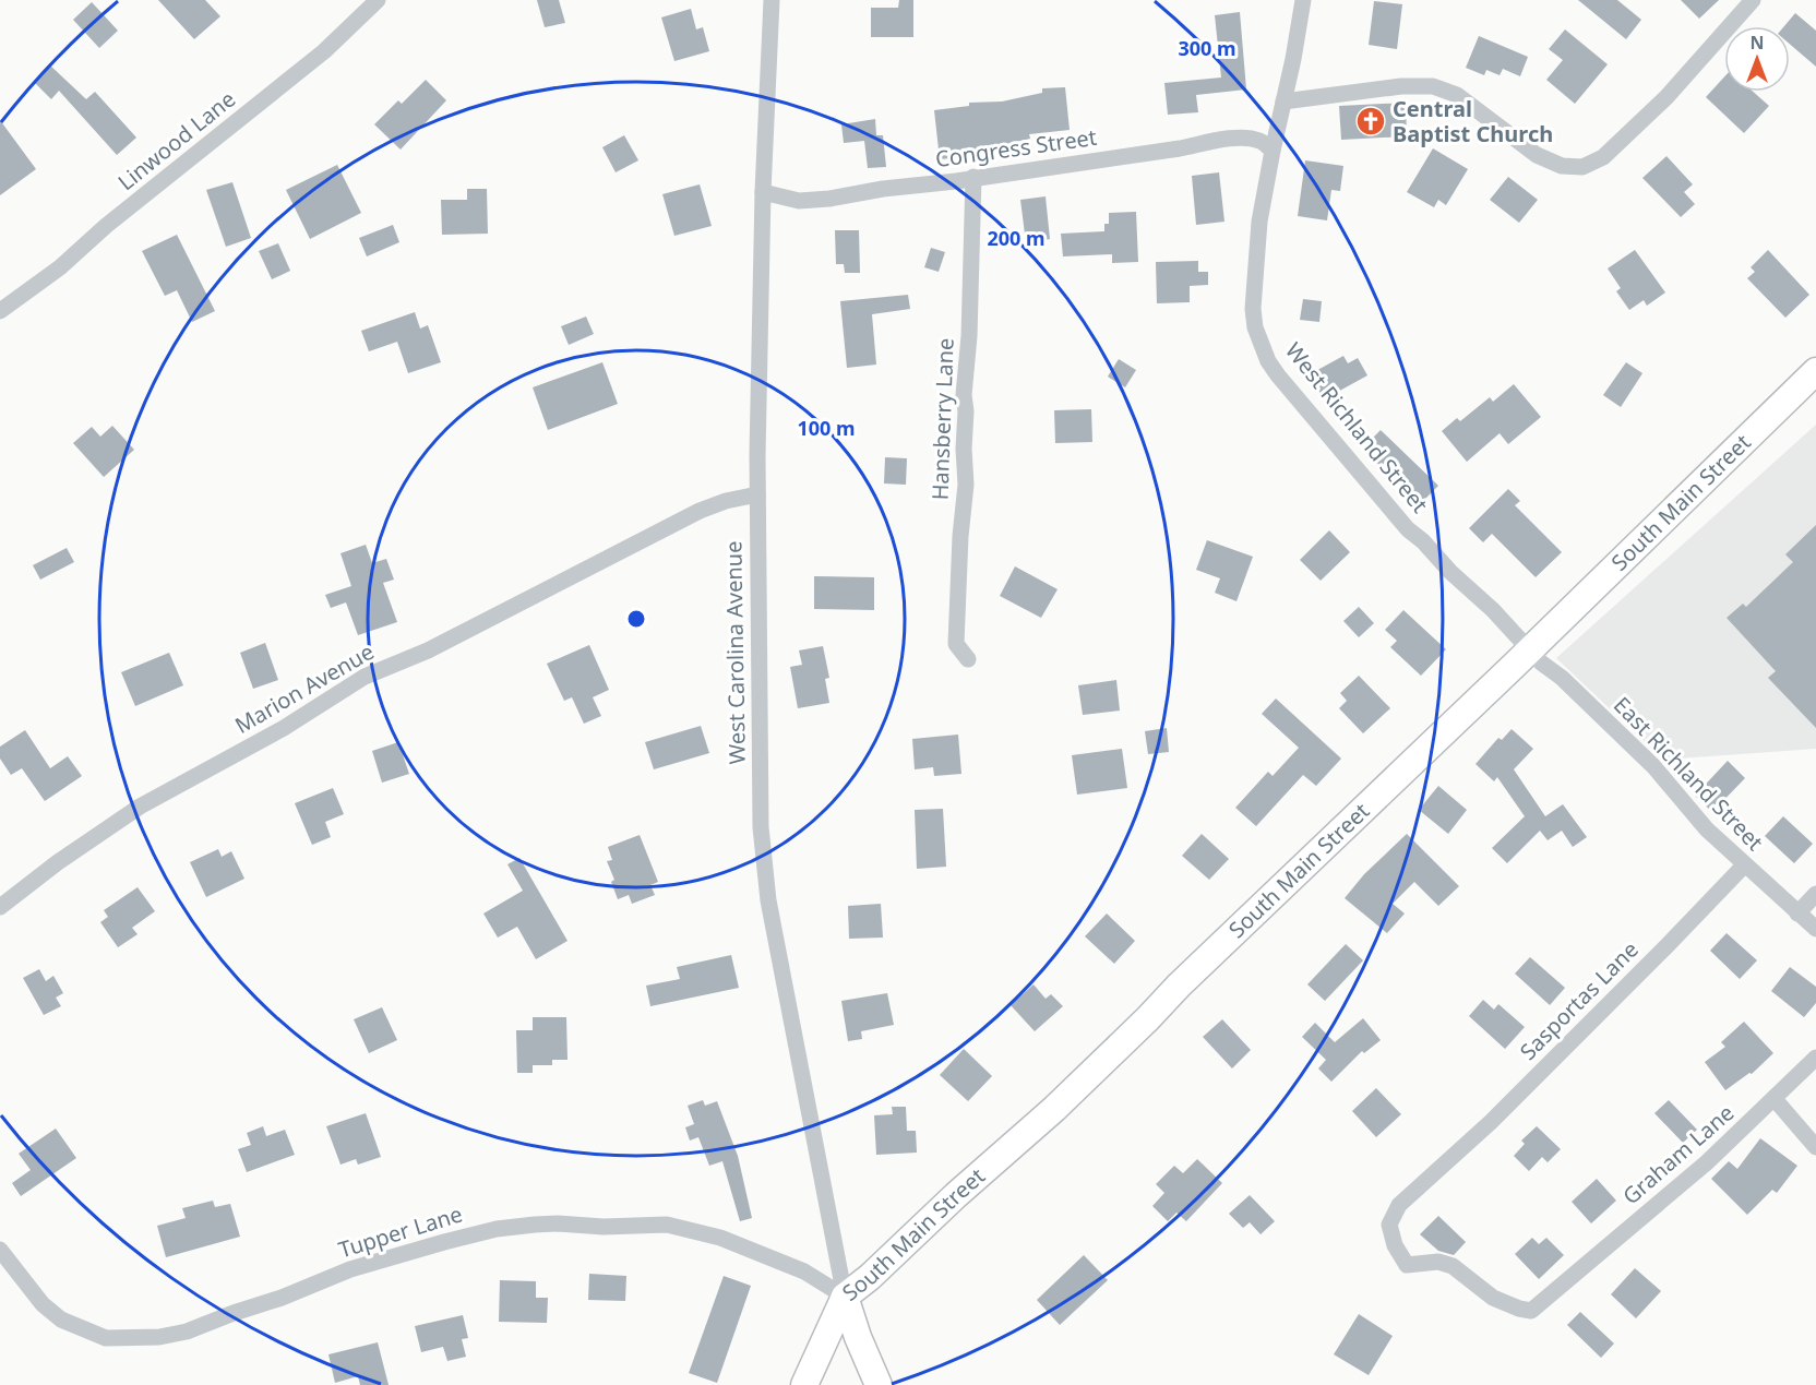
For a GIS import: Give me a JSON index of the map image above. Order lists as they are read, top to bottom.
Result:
{
  "streets": {
    "main road": ["South Main Street"],
    "street": [
      "Linwood Lane",
      "Congress Street",
      "Hansberry Lane",
      "West Richland Street",
      "West Carolina Avenue",
      "Marion Avenue",
      "East Richland Street",
      "Sasportas Lane",
      "Graham Lane",
      "Tupper Lane"
    ]
  },
  "crossings": [
    ["Congress Street", "Hansberry Lane"],
    ["Congress Street", "West Richland Street"],
    ["Congress Street", "West Carolina Avenue"],
    ["West Richland Street", "South Main Street"],
    ["West Richland Street", "East Richland Street"],
    ["South Main Street", "West Carolina Avenue"],
    ["South Main Street", "East Richland Street"],
    ["South Main Street", "Tupper Lane"],
    ["West Carolina Avenue", "Marion Avenue"],
    ["West Carolina Avenue", "Tupper Lane"],
    ["East Richland Street", "Sasportas Lane"],
    ["Sasportas Lane", "Graham Lane"]
  ],
  "places": {
    "church": ["Central Baptist Church"]
  },
  "north": "top",
  "rings": ["300 m", "200 m", "100 m"]
}
